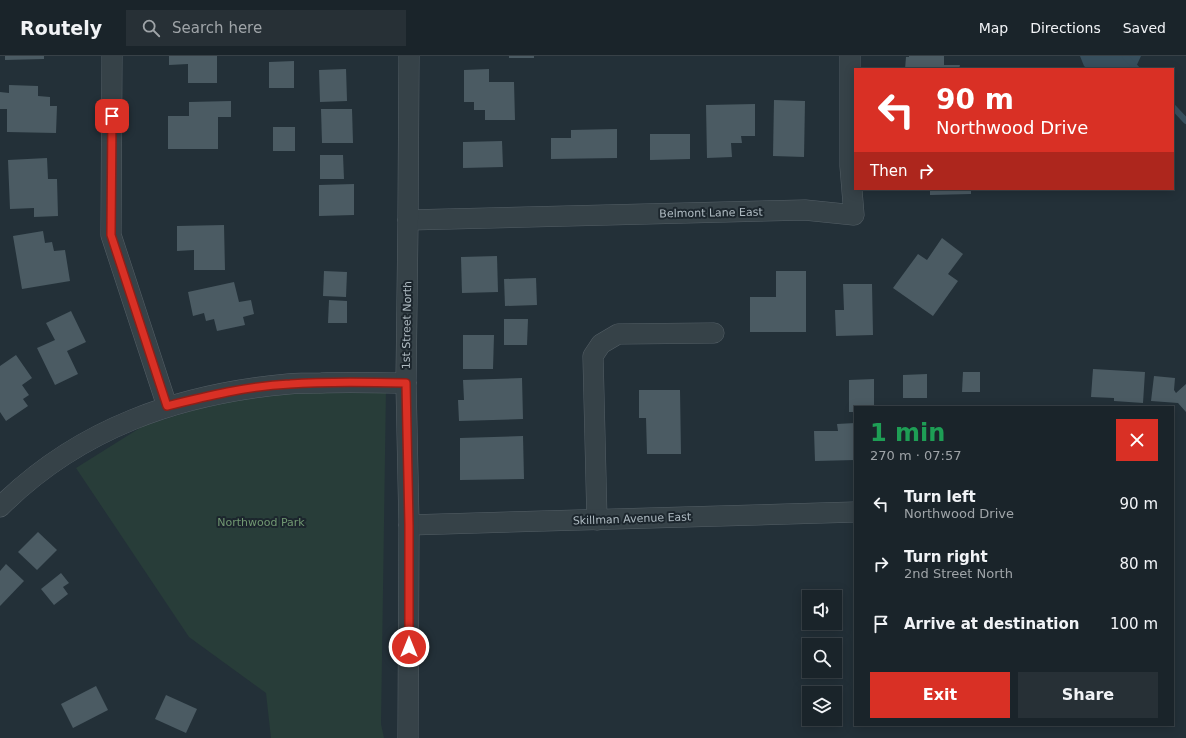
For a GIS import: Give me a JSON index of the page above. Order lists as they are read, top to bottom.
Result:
{
  "streets": {
    "street": ["Belmont Lane East", "1st Street North", "Skillman Avenue East"]
  },
  "crossings": [
    ["Belmont Lane East", "1st Street North"],
    ["1st Street North", "Skillman Avenue East"]
  ],
  "parks": ["Northwood Park"],
  "page": {
    "header": "Routely",
    "search": "Search here",
    "nav": ["Map", "Directions", "Saved"],
    "turn": ["90 m", "Northwood Drive"],
    "then": "Then",
    "heading": ["1 min", "270 m · 07:57"],
    "list": [
      {
        "name": "Turn left",
        "note": "Northwood Drive",
        "value": "90 m"
      },
      {
        "name": "Turn right",
        "note": "2nd Street North",
        "value": "80 m"
      },
      {
        "name": "Arrive at destination",
        "value": "100 m"
      }
    ],
    "buttons": ["Exit", "Share"]
  }
}
